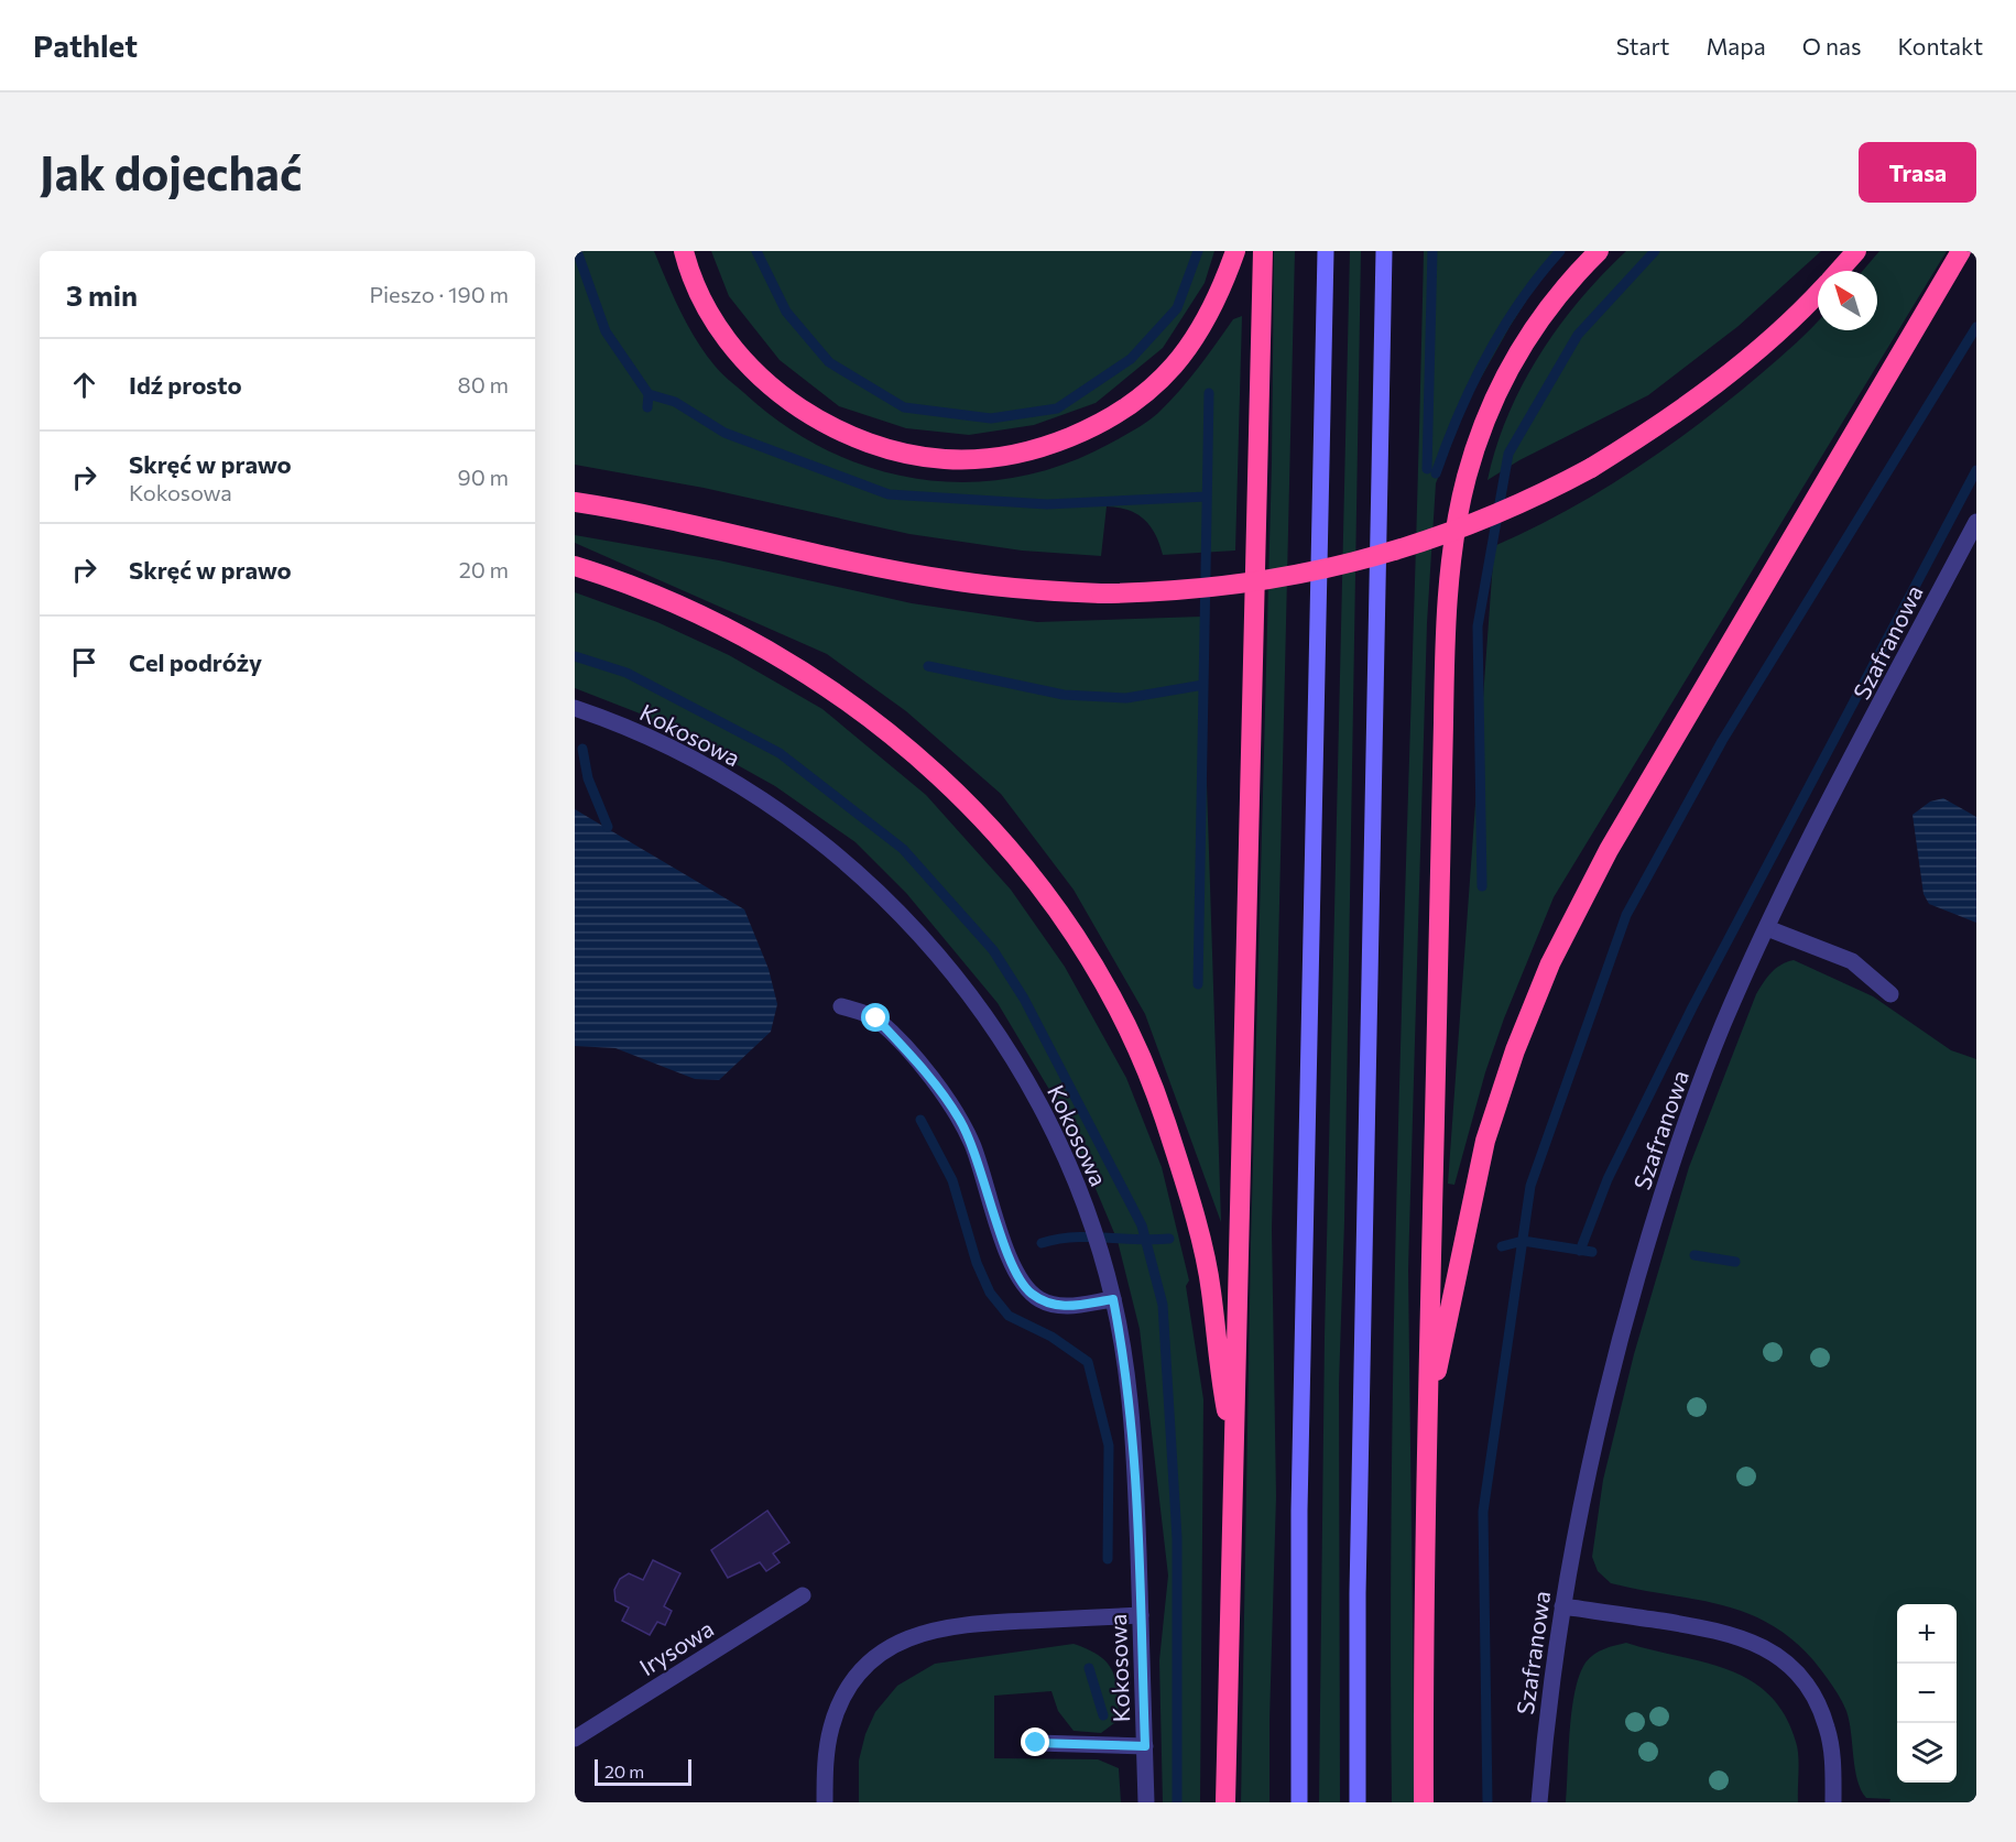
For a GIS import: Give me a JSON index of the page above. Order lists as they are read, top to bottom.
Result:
{
  "streets": {
    "street": ["Szafranowa", "Kokosowa", "Irysowa"]
  },
  "scale_bar": "20 m",
  "north": "top left",
  "page": {
    "header": "Pathlet",
    "nav": [
      "Start",
      "Mapa",
      "O nas",
      "Kontakt"
    ],
    "buttons": "Trasa",
    "title": "Jak dojechać",
    "heading": ["3 min", "Pieszo · 190 m"],
    "list": [
      ["Idź prosto", "80 m"],
      ["Skręć w prawo", "Kokosowa", "90 m"],
      ["Skręć w prawo", "20 m"],
      "Cel podróży"
    ],
    "map_buttons": ["+", "−"],
    "scale": "20 m"
  }
}
